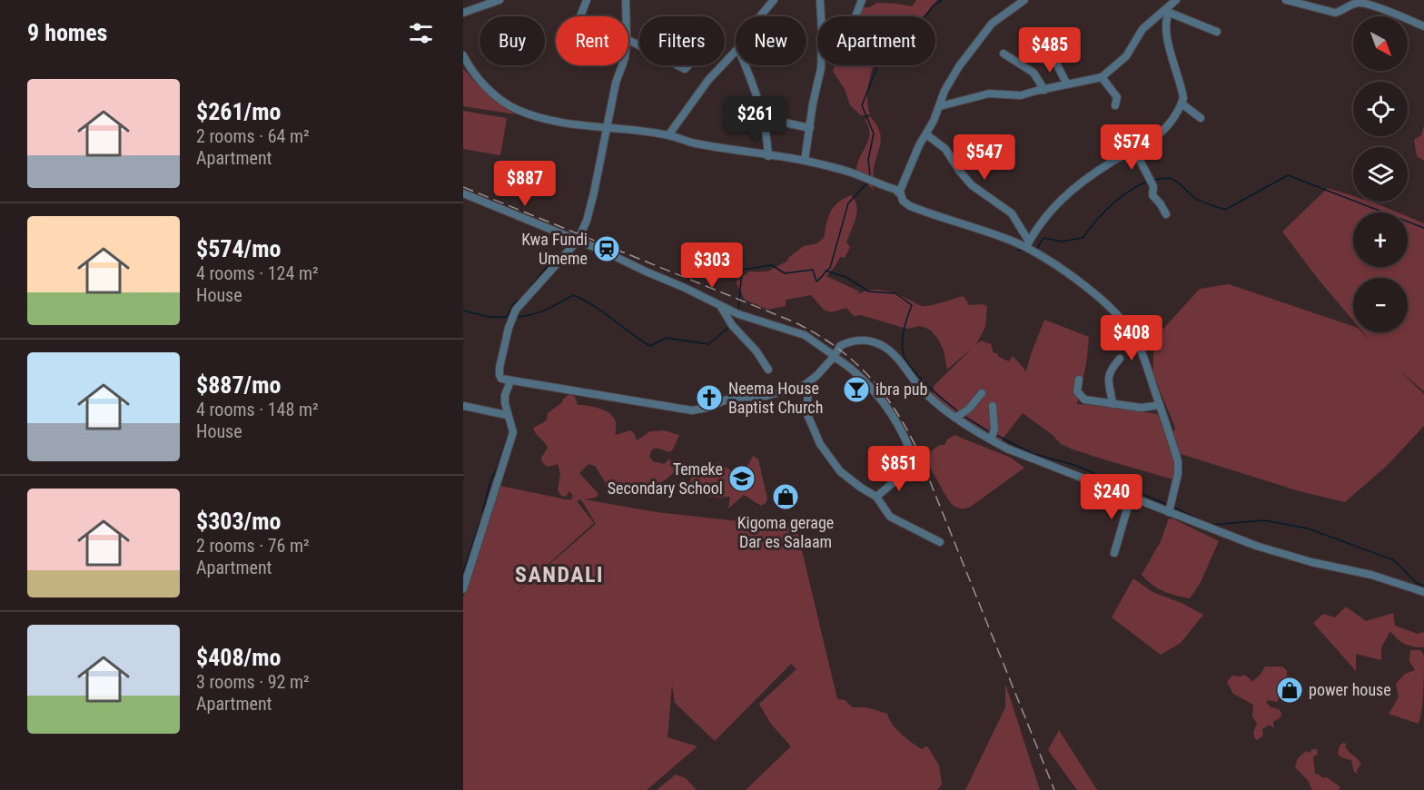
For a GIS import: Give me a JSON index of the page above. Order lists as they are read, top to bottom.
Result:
{
  "districts": ["SANDALI"],
  "places": {
    "station": ["Kwa Fundi Umeme"],
    "bar": ["ibra pub"],
    "church": ["Neema House Baptist Church"],
    "school or university": ["Temeke Secondary School"],
    "shop": ["Kigoma gerage Dar es Salaam", "power house"]
  },
  "north": "bottom right",
  "page": {
    "heading": "9 homes",
    "map_buttons": ["+", "−"],
    "chip": [
      "Buy",
      "Rent",
      "Filters",
      "New",
      "Apartment"
    ],
    "price": [
      "$485",
      "$261",
      "$574",
      "$547",
      "$887",
      "$303",
      "$408",
      "$851",
      "$240"
    ],
    "list": [
      {
        "name": "$261/mo",
        "note": "2 rooms · 64 m² · Apartment"
      },
      {
        "name": "$574/mo",
        "note": "4 rooms · 124 m² · House"
      },
      {
        "name": "$887/mo",
        "note": "4 rooms · 148 m² · House"
      },
      {
        "name": "$303/mo",
        "note": "2 rooms · 76 m² · Apartment"
      },
      {
        "name": "$408/mo",
        "note": "3 rooms · 92 m² · Apartment"
      }
    ]
  }
}
